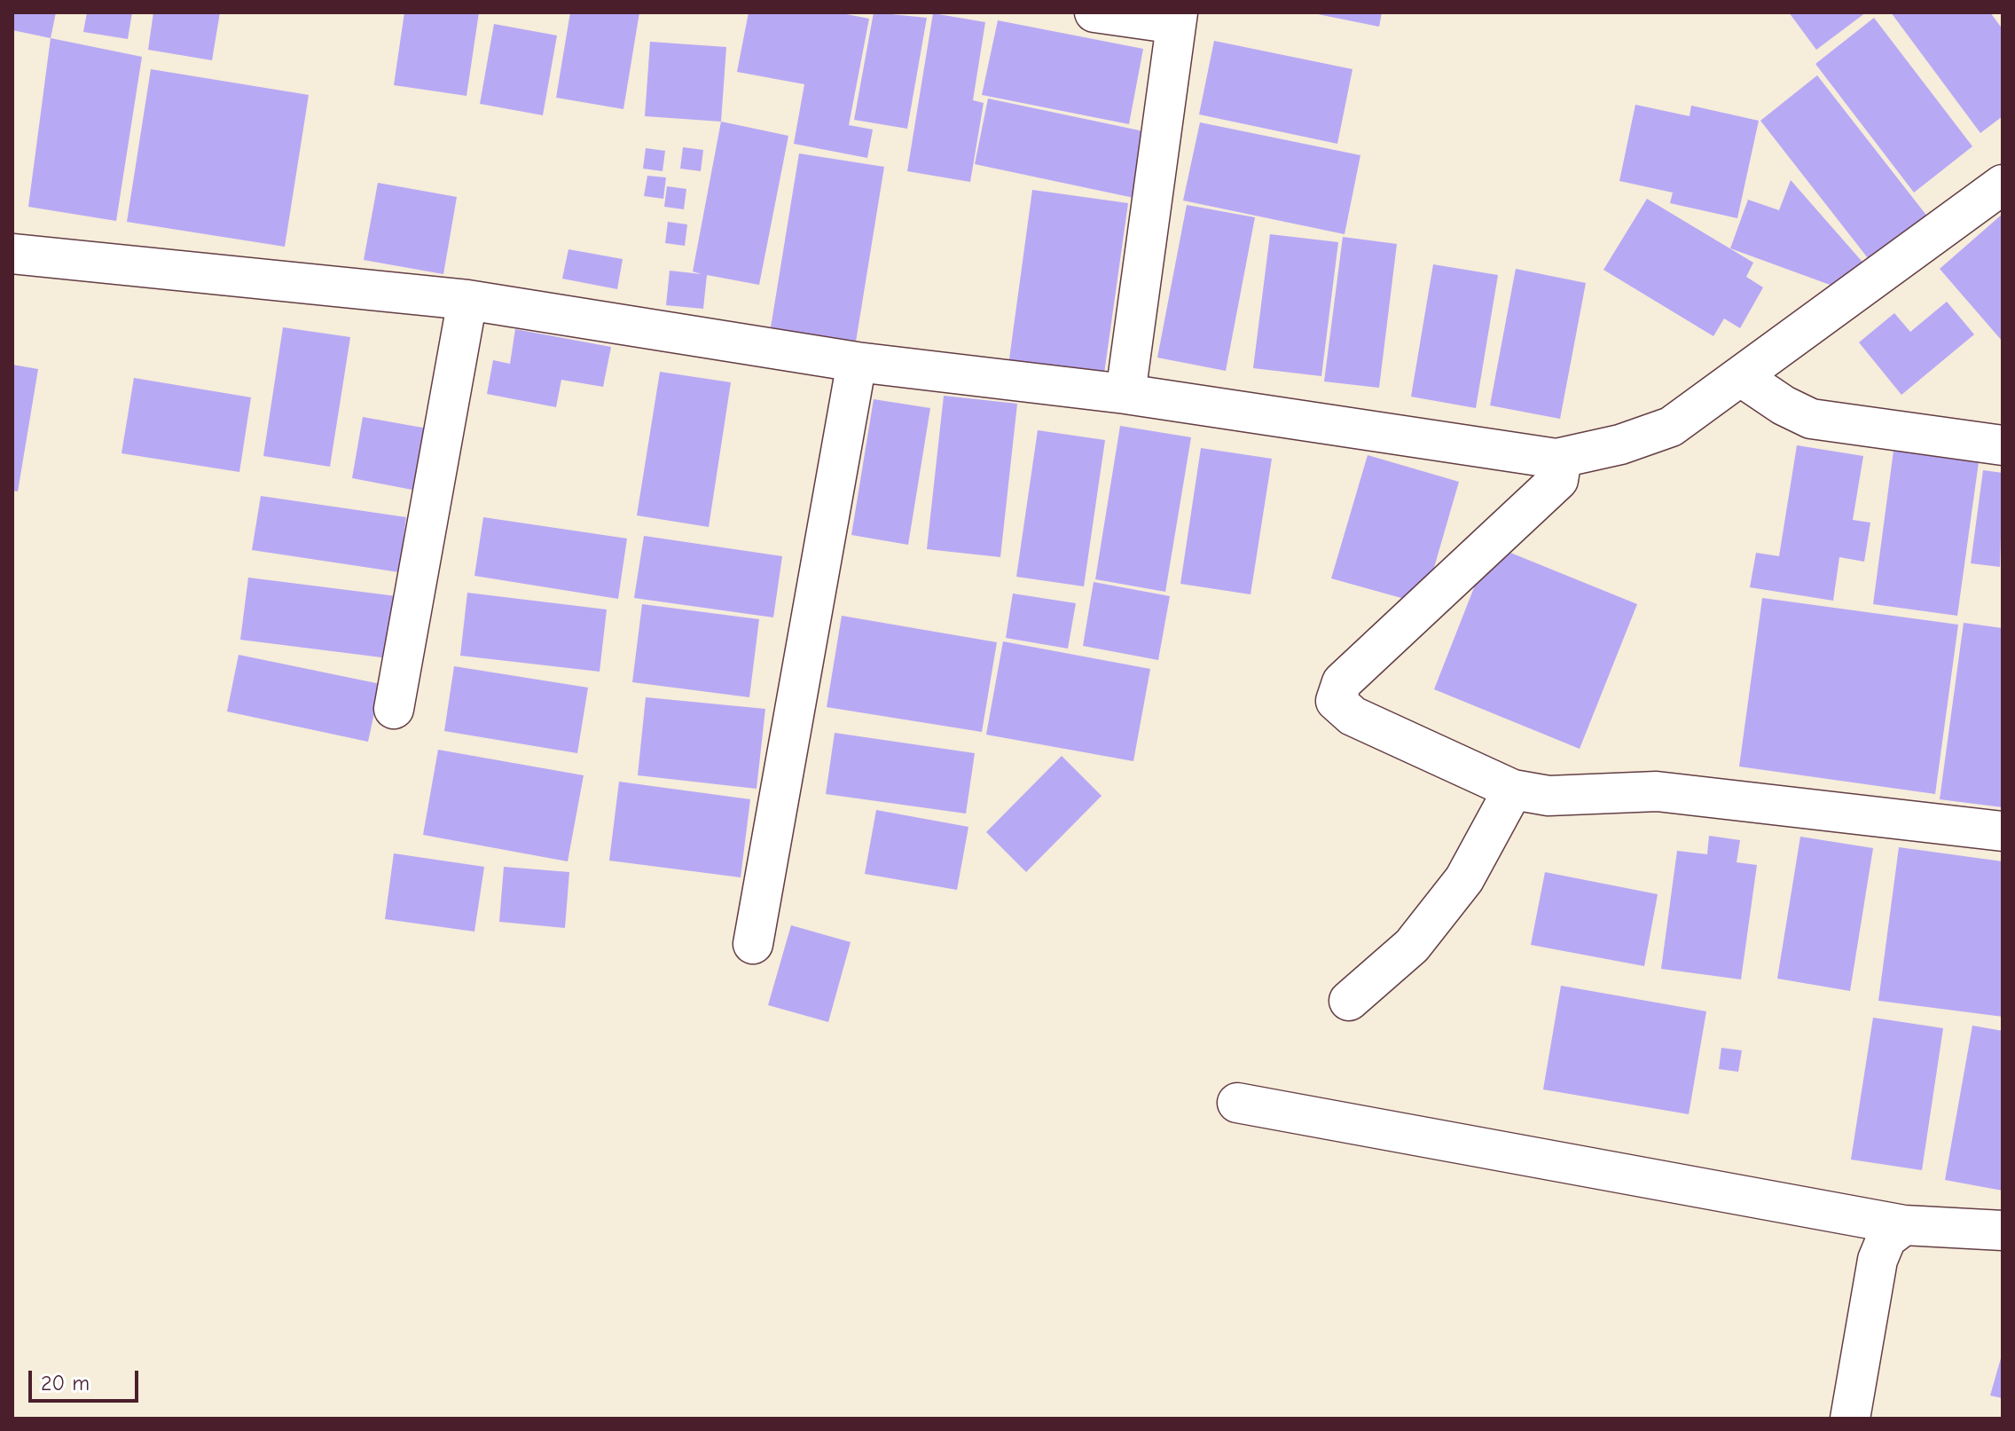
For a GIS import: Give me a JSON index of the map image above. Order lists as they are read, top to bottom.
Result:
{
  "scale_bar": "20 m"
}
